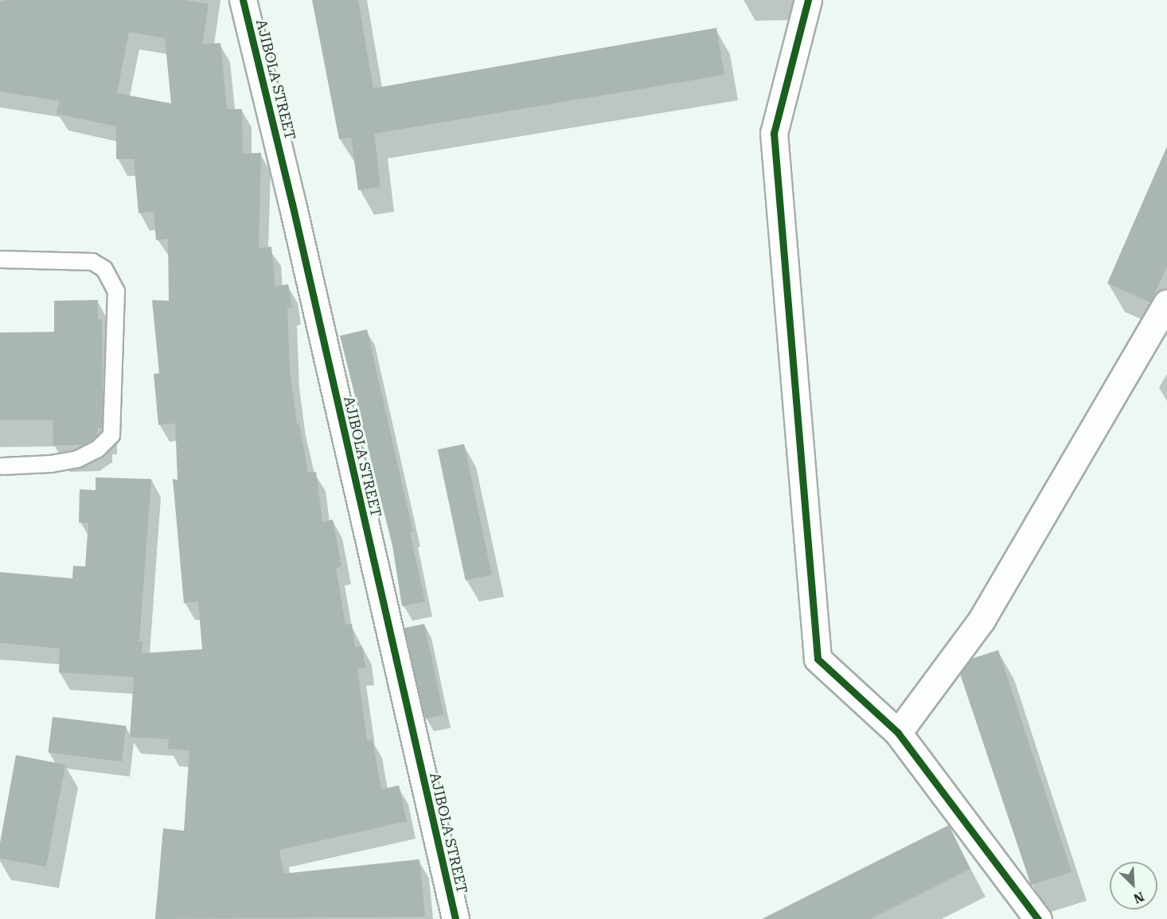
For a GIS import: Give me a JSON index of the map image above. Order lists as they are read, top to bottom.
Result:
{
  "streets": {
    "street": ["AJIBOLA STREET"]
  },
  "north": "bottom right"
}
